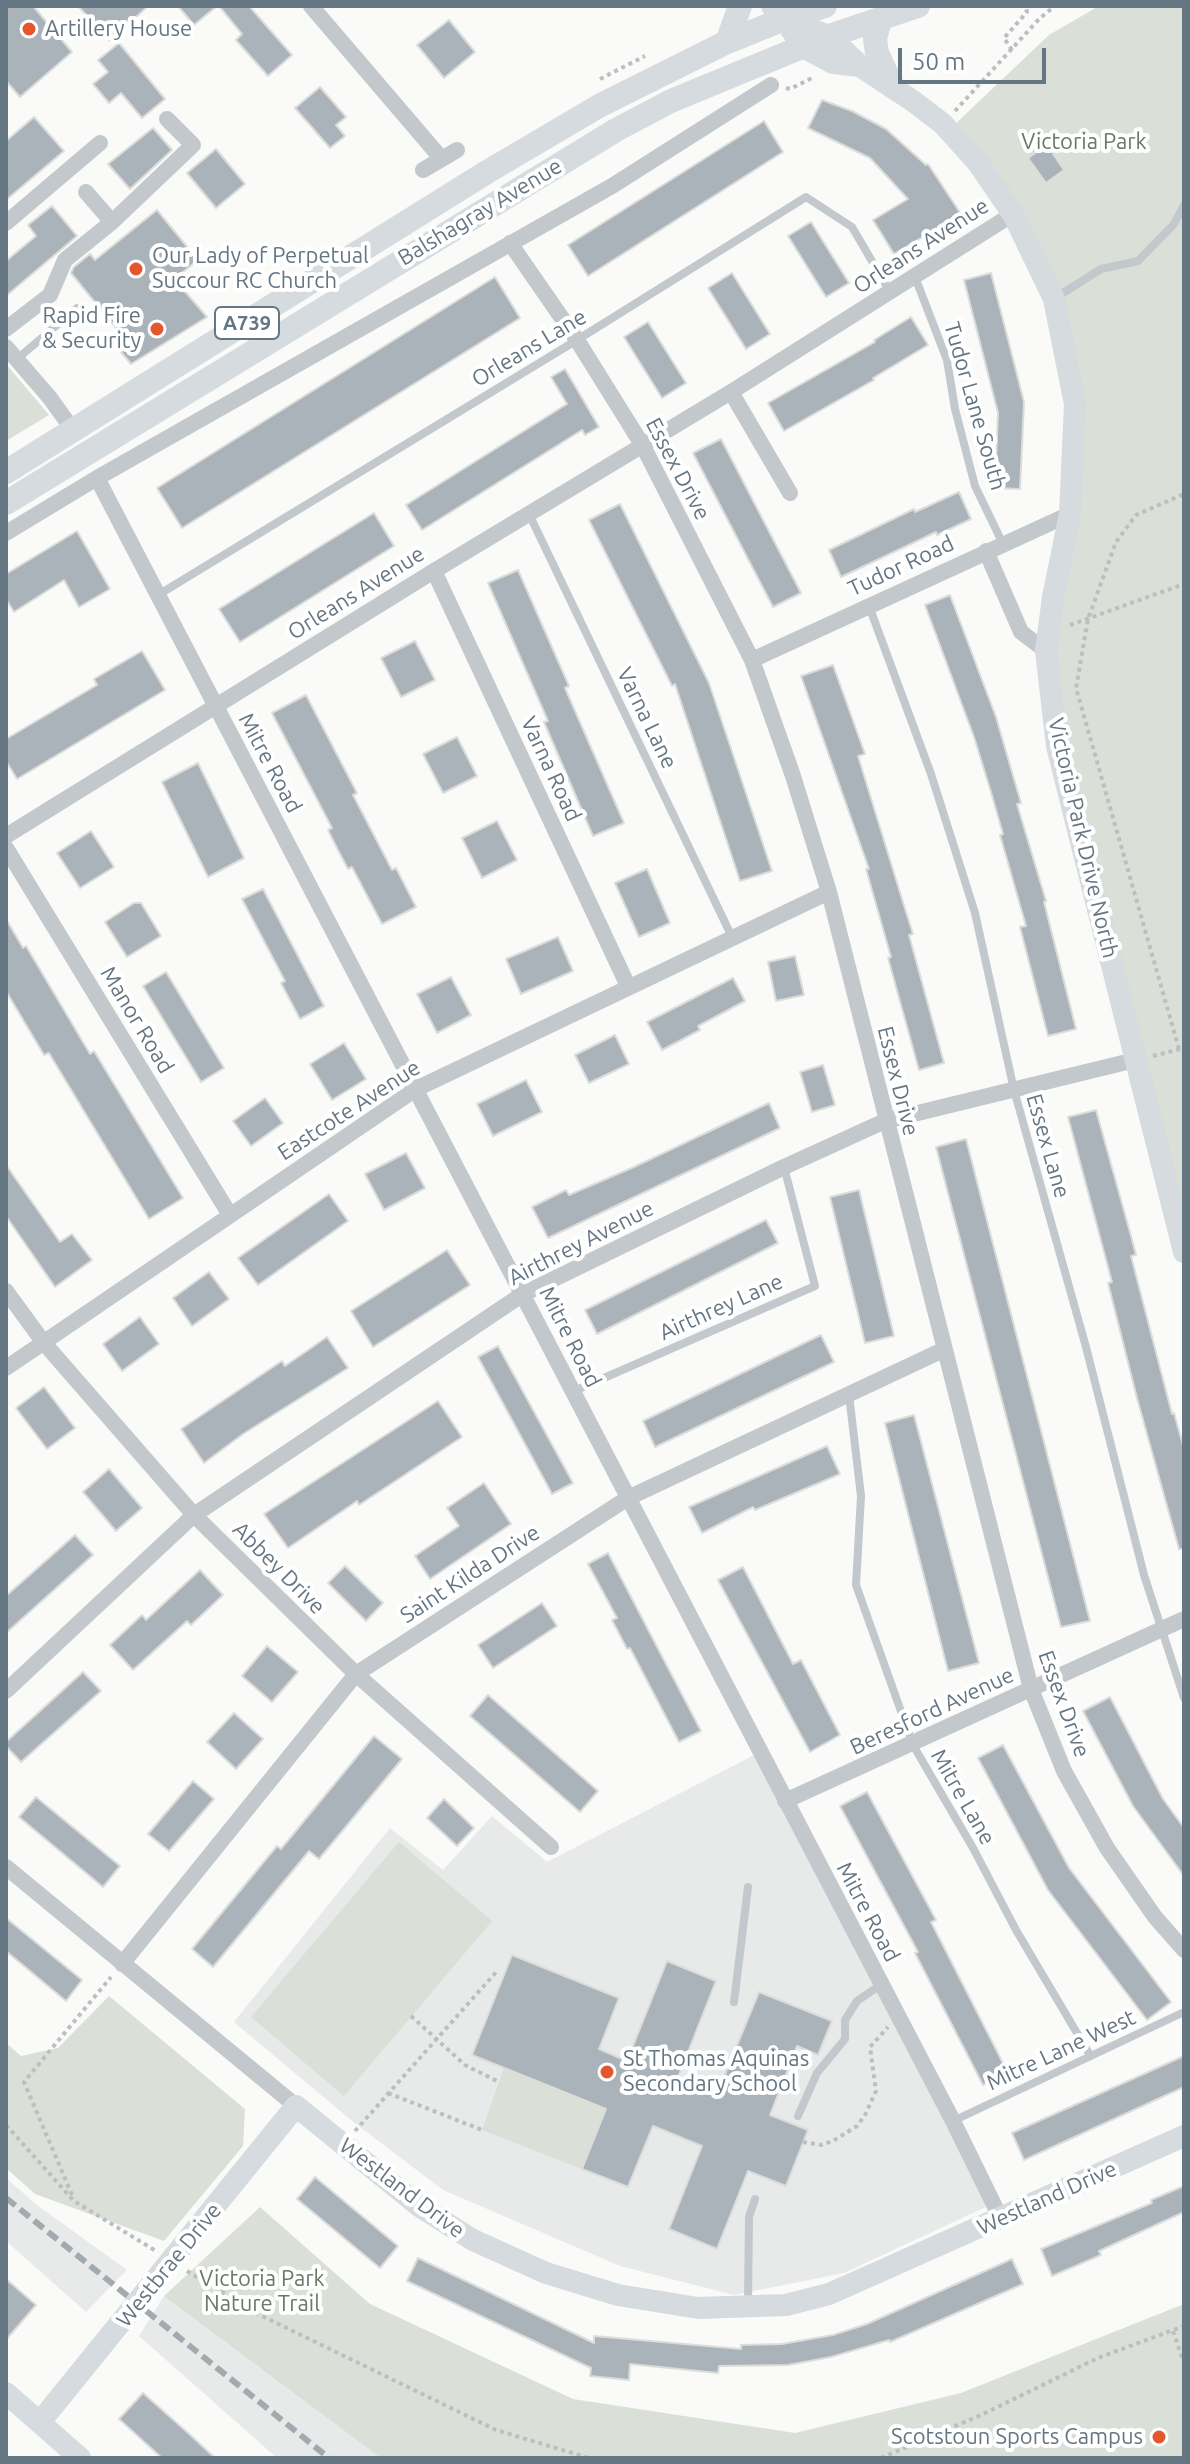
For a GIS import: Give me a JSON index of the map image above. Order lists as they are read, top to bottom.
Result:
{
  "streets": {
    "main road": ["Balshagray Avenue", "A739"],
    "street": [
      "Orleans Avenue",
      "Essex Drive",
      "Tudor Road",
      "Mitre Road",
      "Varna Road",
      "Victoria Park Drive North",
      "Manor Road",
      "Eastcote Avenue",
      "Airthrey Avenue",
      "Abbey Drive",
      "Saint Kilda Drive",
      "Beresford Avenue",
      "Westland Drive",
      "Westbrae Drive"
    ],
    "lane": [
      "Orleans Lane",
      "Tudor Lane South",
      "Varna Lane",
      "Essex Lane",
      "Airthrey Lane",
      "Mitre Lane",
      "Mitre Lane West"
    ]
  },
  "crossings": [
    ["Balshagray Avenue", "A739"],
    ["Balshagray Avenue", "Essex Drive"],
    ["Balshagray Avenue", "Mitre Road"],
    ["Balshagray Avenue", "Victoria Park Drive North"],
    ["Orleans Avenue", "Orleans Lane"],
    ["Orleans Avenue", "Tudor Lane South"],
    ["Orleans Avenue", "Essex Drive"],
    ["Orleans Avenue", "Varna Lane"],
    ["Orleans Avenue", "Mitre Road"],
    ["Orleans Avenue", "Varna Road"],
    ["Orleans Avenue", "Victoria Park Drive North"],
    ["A739", "Victoria Park Drive North"],
    ["Orleans Lane", "Essex Drive"],
    ["Orleans Lane", "Mitre Road"],
    ["Tudor Lane South", "Tudor Road"],
    ["Essex Drive", "Tudor Road"],
    ["Essex Drive", "Eastcote Avenue"],
    ["Essex Drive", "Airthrey Avenue"],
    ["Essex Drive", "Saint Kilda Drive"],
    ["Essex Drive", "Beresford Avenue"],
    ["Tudor Road", "Victoria Park Drive North"],
    ["Tudor Road", "Essex Lane"],
    ["Varna Lane", "Eastcote Avenue"],
    ["Mitre Road", "Eastcote Avenue"],
    ["Mitre Road", "Airthrey Avenue"],
    ["Mitre Road", "Airthrey Lane"],
    ["Mitre Road", "Saint Kilda Drive"],
    ["Mitre Road", "Beresford Avenue"],
    ["Mitre Road", "Mitre Lane West"],
    ["Mitre Road", "Westland Drive"],
    ["Varna Road", "Eastcote Avenue"],
    ["Victoria Park Drive North", "Airthrey Avenue"],
    ["Manor Road", "Eastcote Avenue"],
    ["Eastcote Avenue", "Abbey Drive"],
    ["Essex Lane", "Airthrey Avenue"],
    ["Essex Lane", "Beresford Avenue"],
    ["Airthrey Avenue", "Airthrey Lane"],
    ["Airthrey Avenue", "Abbey Drive"],
    ["Abbey Drive", "Saint Kilda Drive"],
    ["Saint Kilda Drive", "Mitre Lane"],
    ["Saint Kilda Drive", "Westland Drive"],
    ["Beresford Avenue", "Mitre Lane"],
    ["Mitre Lane", "Mitre Lane West"],
    ["Westland Drive", "Westbrae Drive"]
  ],
  "parks": ["Victoria Park", "Victoria Park Nature Trail"],
  "places": [
    "Artillery House",
    "Our Lady of Perpetual Succour RC Church",
    "Rapid Fire & Security",
    "St Thomas Aquinas Secondary School",
    "Scotstoun Sports Campus"
  ],
  "scale_bar": "50 m"
}
